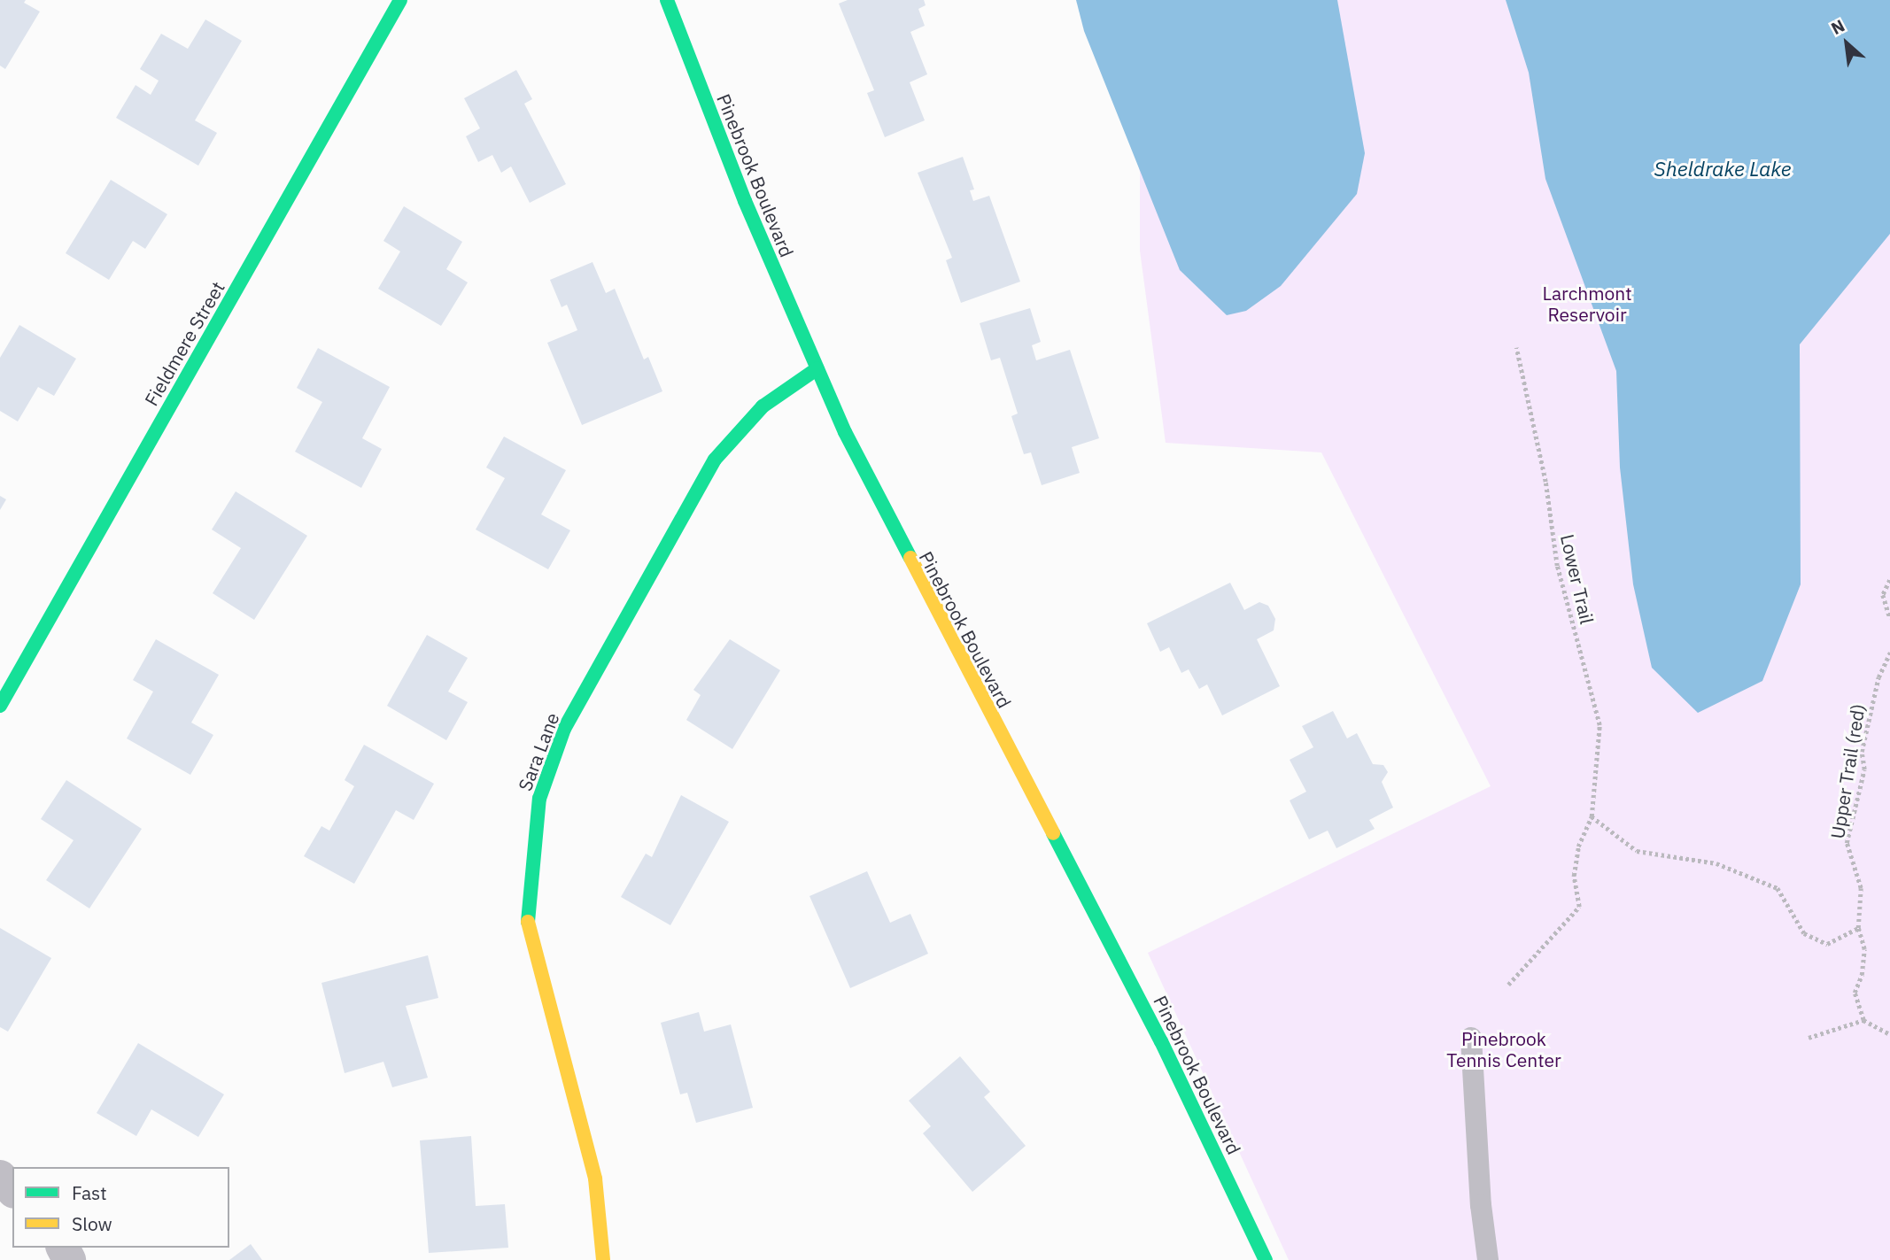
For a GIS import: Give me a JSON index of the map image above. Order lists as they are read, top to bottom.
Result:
{
  "streets": {
    "street": ["Pinebrook Boulevard", "Fieldmere Street", "Sara Lane"],
    "path": ["Lower Trail", "Upper Trail (red)"]
  },
  "crossings": [
    ["Pinebrook Boulevard", "Sara Lane"]
  ],
  "water": ["Sheldrake Lake"],
  "parks": ["Larchmont Reservoir", "Pinebrook Tennis Center"],
  "legend": ["Fast", "Slow"],
  "north": "top left"
}
